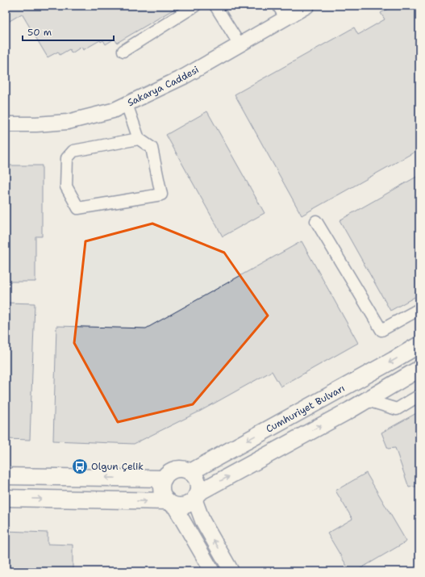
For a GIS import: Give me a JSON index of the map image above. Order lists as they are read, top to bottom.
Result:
{
  "streets": {
    "main road": ["Cumhuriyet Bulvarı"],
    "street": ["Sakarya Caddesi"]
  },
  "places": {
    "bus stop": ["Olgun Çelik"]
  },
  "scale_bar": "50 m"
}
